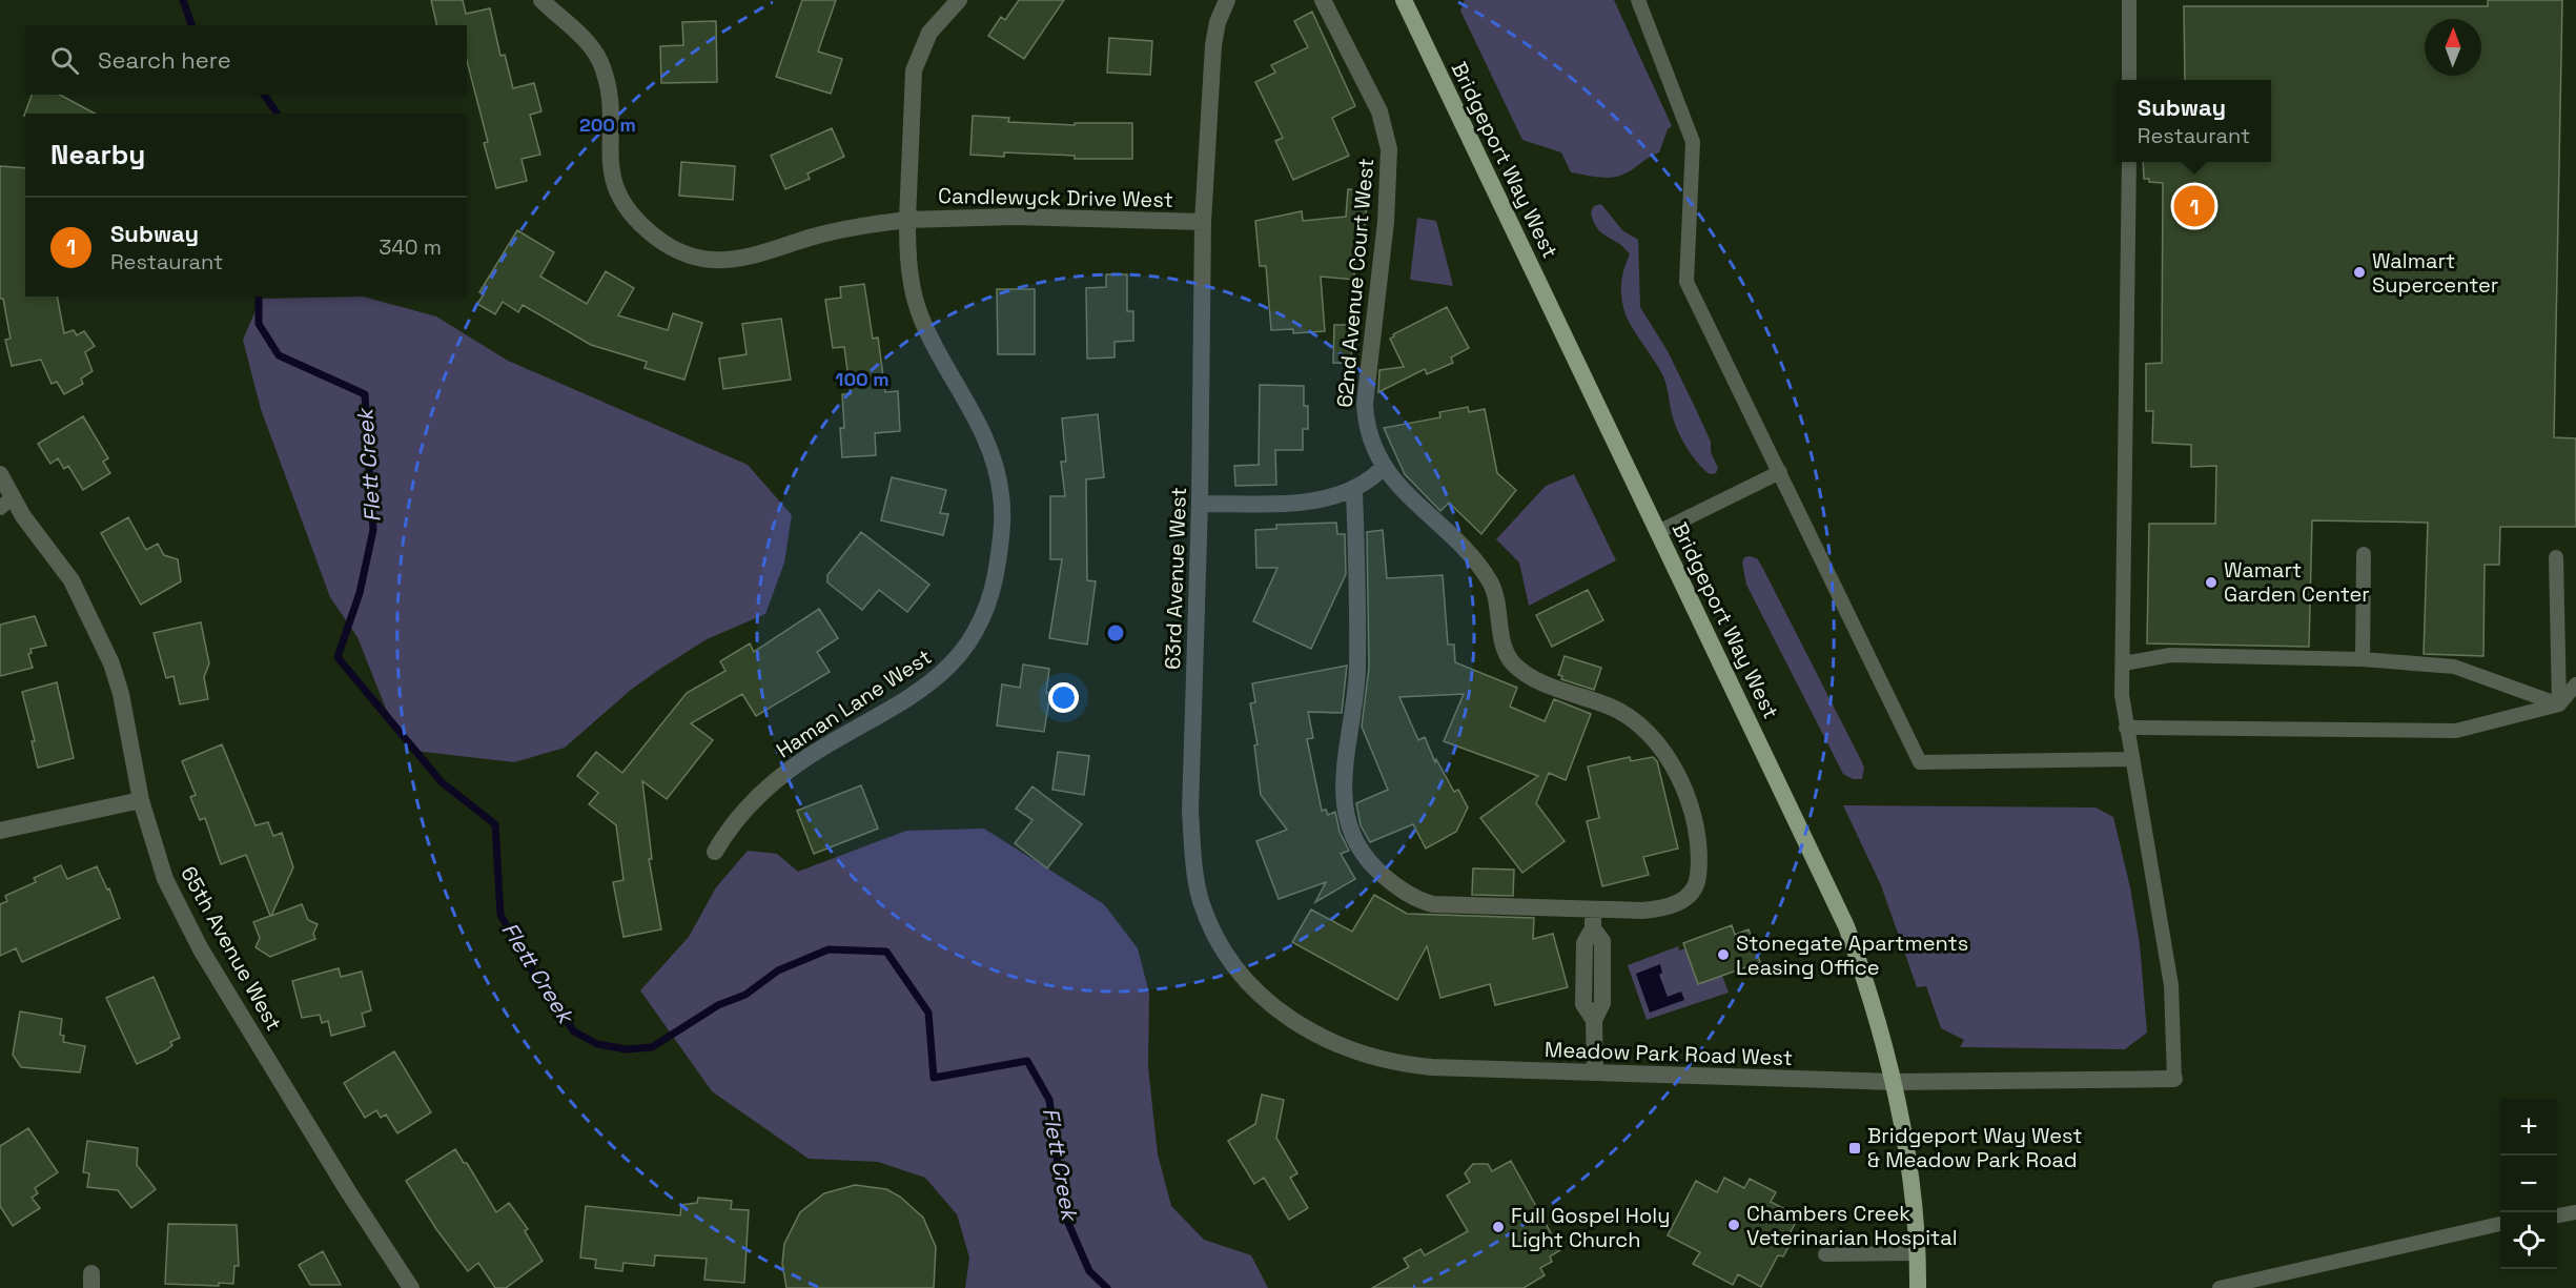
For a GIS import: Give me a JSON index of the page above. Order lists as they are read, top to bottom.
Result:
{
  "streets": {
    "main road": ["Bridgeport Way West"],
    "street": [
      "Candlewyck Drive West",
      "62nd Avenue Court West",
      "63rd Avenue West",
      "Haman Lane West",
      "65th Avenue West",
      "Meadow Park Road West"
    ]
  },
  "crossings": [
    ["Bridgeport Way West", "Meadow Park Road West"],
    ["Candlewyck Drive West", "63rd Avenue West"],
    ["Candlewyck Drive West", "Haman Lane West"],
    ["63rd Avenue West", "Meadow Park Road West"]
  ],
  "water": ["Flett Creek"],
  "places": {
    "other": [
      "Walmart Supercenter",
      "Wamart Garden Center",
      "Stonegate Apartments Leasing Office",
      "Chambers Creek Veterinarian Hospital",
      "Full Gospel Holy Light Church"
    ],
    "transit": ["Bridgeport Way West & Meadow Park Road"]
  },
  "north": "top",
  "page": {
    "search": "Search here",
    "popup": ["Subway", "Restaurant"],
    "heading": "Nearby",
    "pins": "1",
    "list": [
      {
        "mark": "1",
        "name": "Subway",
        "note": "Restaurant",
        "value": "340 m"
      }
    ],
    "map_buttons": ["+", "−"]
  },
  "rings": ["200 m", "100 m"]
}
